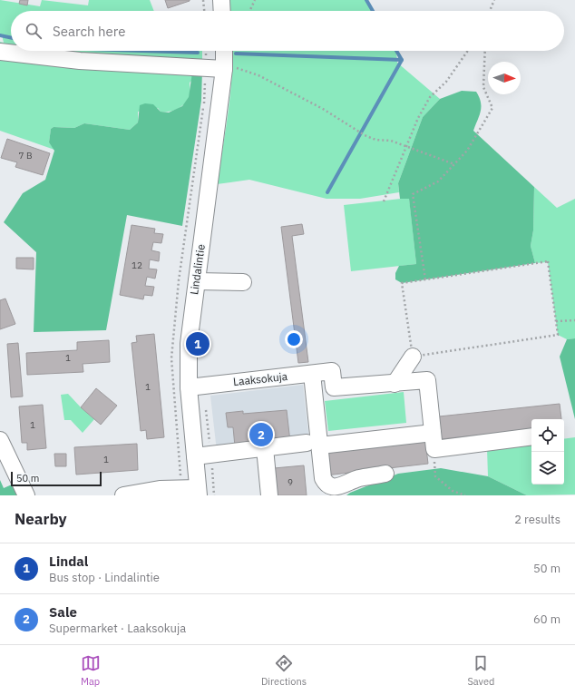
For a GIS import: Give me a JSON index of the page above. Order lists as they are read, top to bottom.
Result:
{
  "streets": {
    "street": ["Lindalintie", "Laaksokuja"]
  },
  "crossings": [
    ["Lindalintie", "Laaksokuja"]
  ],
  "house_numbers": [
    "7 B",
    "12",
    "1",
    "1",
    "1",
    "1",
    "9"
  ],
  "scale_bar": "50 m",
  "north": "right",
  "page": {
    "search": "Search here",
    "pins": ["1", "2"],
    "scale": "50 m",
    "heading": ["Nearby", "2 results"],
    "list": [
      {
        "mark": "1",
        "name": "Lindal",
        "note": "Bus stop · Lindalintie",
        "value": "50 m"
      },
      {
        "mark": "2",
        "name": "Sale",
        "note": "Supermarket · Laaksokuja",
        "value": "60 m"
      }
    ],
    "nav": ["Map", "Directions", "Saved"]
  }
}
